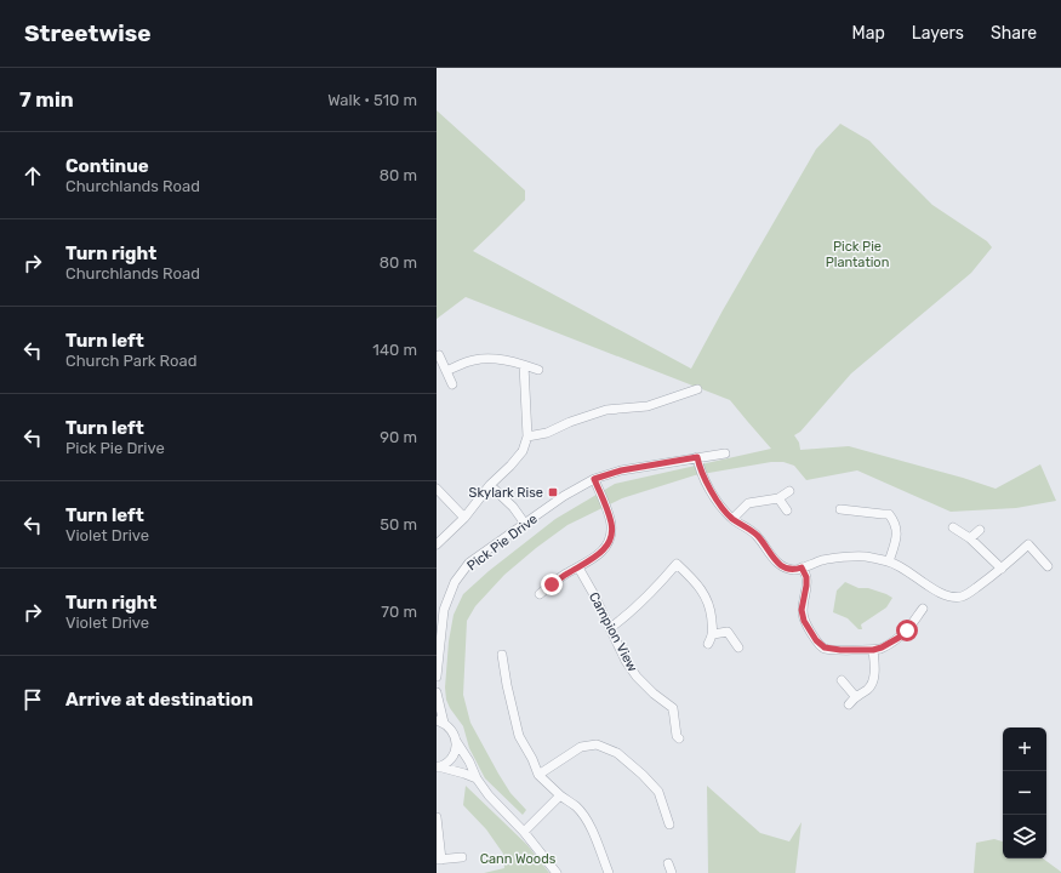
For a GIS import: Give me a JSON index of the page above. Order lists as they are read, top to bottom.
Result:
{
  "streets": {
    "street": ["Pick Pie Drive", "Campion View"]
  },
  "parks": ["Pick Pie Plantation", "Cann Woods"],
  "places": {
    "transit": ["Skylark Rise"]
  },
  "page": {
    "header": "Streetwise",
    "nav": ["Map", "Layers", "Share"],
    "heading": ["7 min", "Walk · 510 m"],
    "list": [
      ["Continue", "Churchlands Road", "80 m"],
      ["Turn right", "Churchlands Road", "80 m"],
      ["Turn left", "Church Park Road", "140 m"],
      ["Turn left", "Pick Pie Drive", "90 m"],
      ["Turn left", "Violet Drive", "50 m"],
      ["Turn right", "Violet Drive", "70 m"],
      "Arrive at destination"
    ],
    "map_buttons": ["+", "−"]
  }
}
